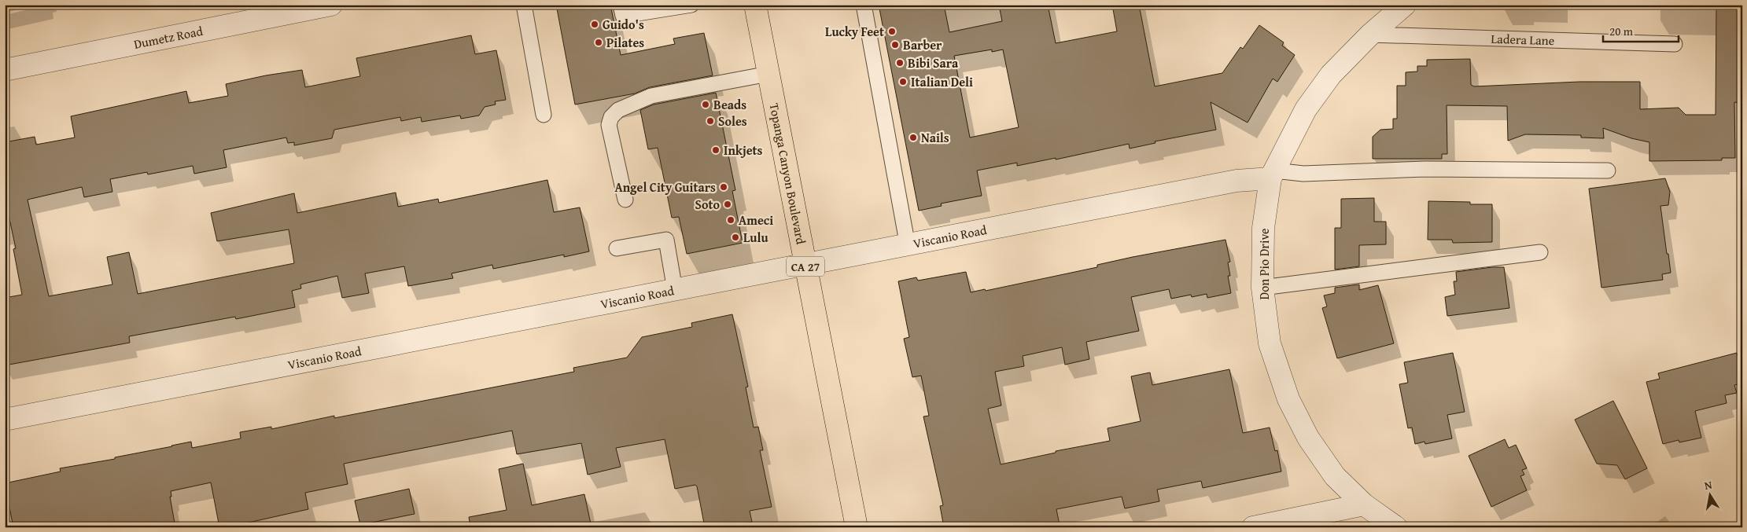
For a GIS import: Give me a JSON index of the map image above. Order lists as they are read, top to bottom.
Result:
{
  "streets": {
    "main road": ["Topanga Canyon Boulevard", "CA 27"],
    "street": ["Dumetz Road", "Viscanio Road", "Don Pio Drive"],
    "lane": ["Ladera Lane"]
  },
  "crossings": [
    ["Ladera Lane", "Don Pio Drive"],
    ["Topanga Canyon Boulevard", "Viscanio Road"],
    ["Viscanio Road", "Don Pio Drive"]
  ],
  "places": [
    "Guido's",
    "Lucky Feet",
    "Pilates",
    "Barber",
    "Bibi Sara",
    "Italian Deli",
    "Beads",
    "Soles",
    "Nails",
    "Inkjets",
    "Angel City Guitars",
    "Soto",
    "Ameci",
    "Lulu"
  ],
  "scale_bar": "20 m",
  "north": "top"
}
